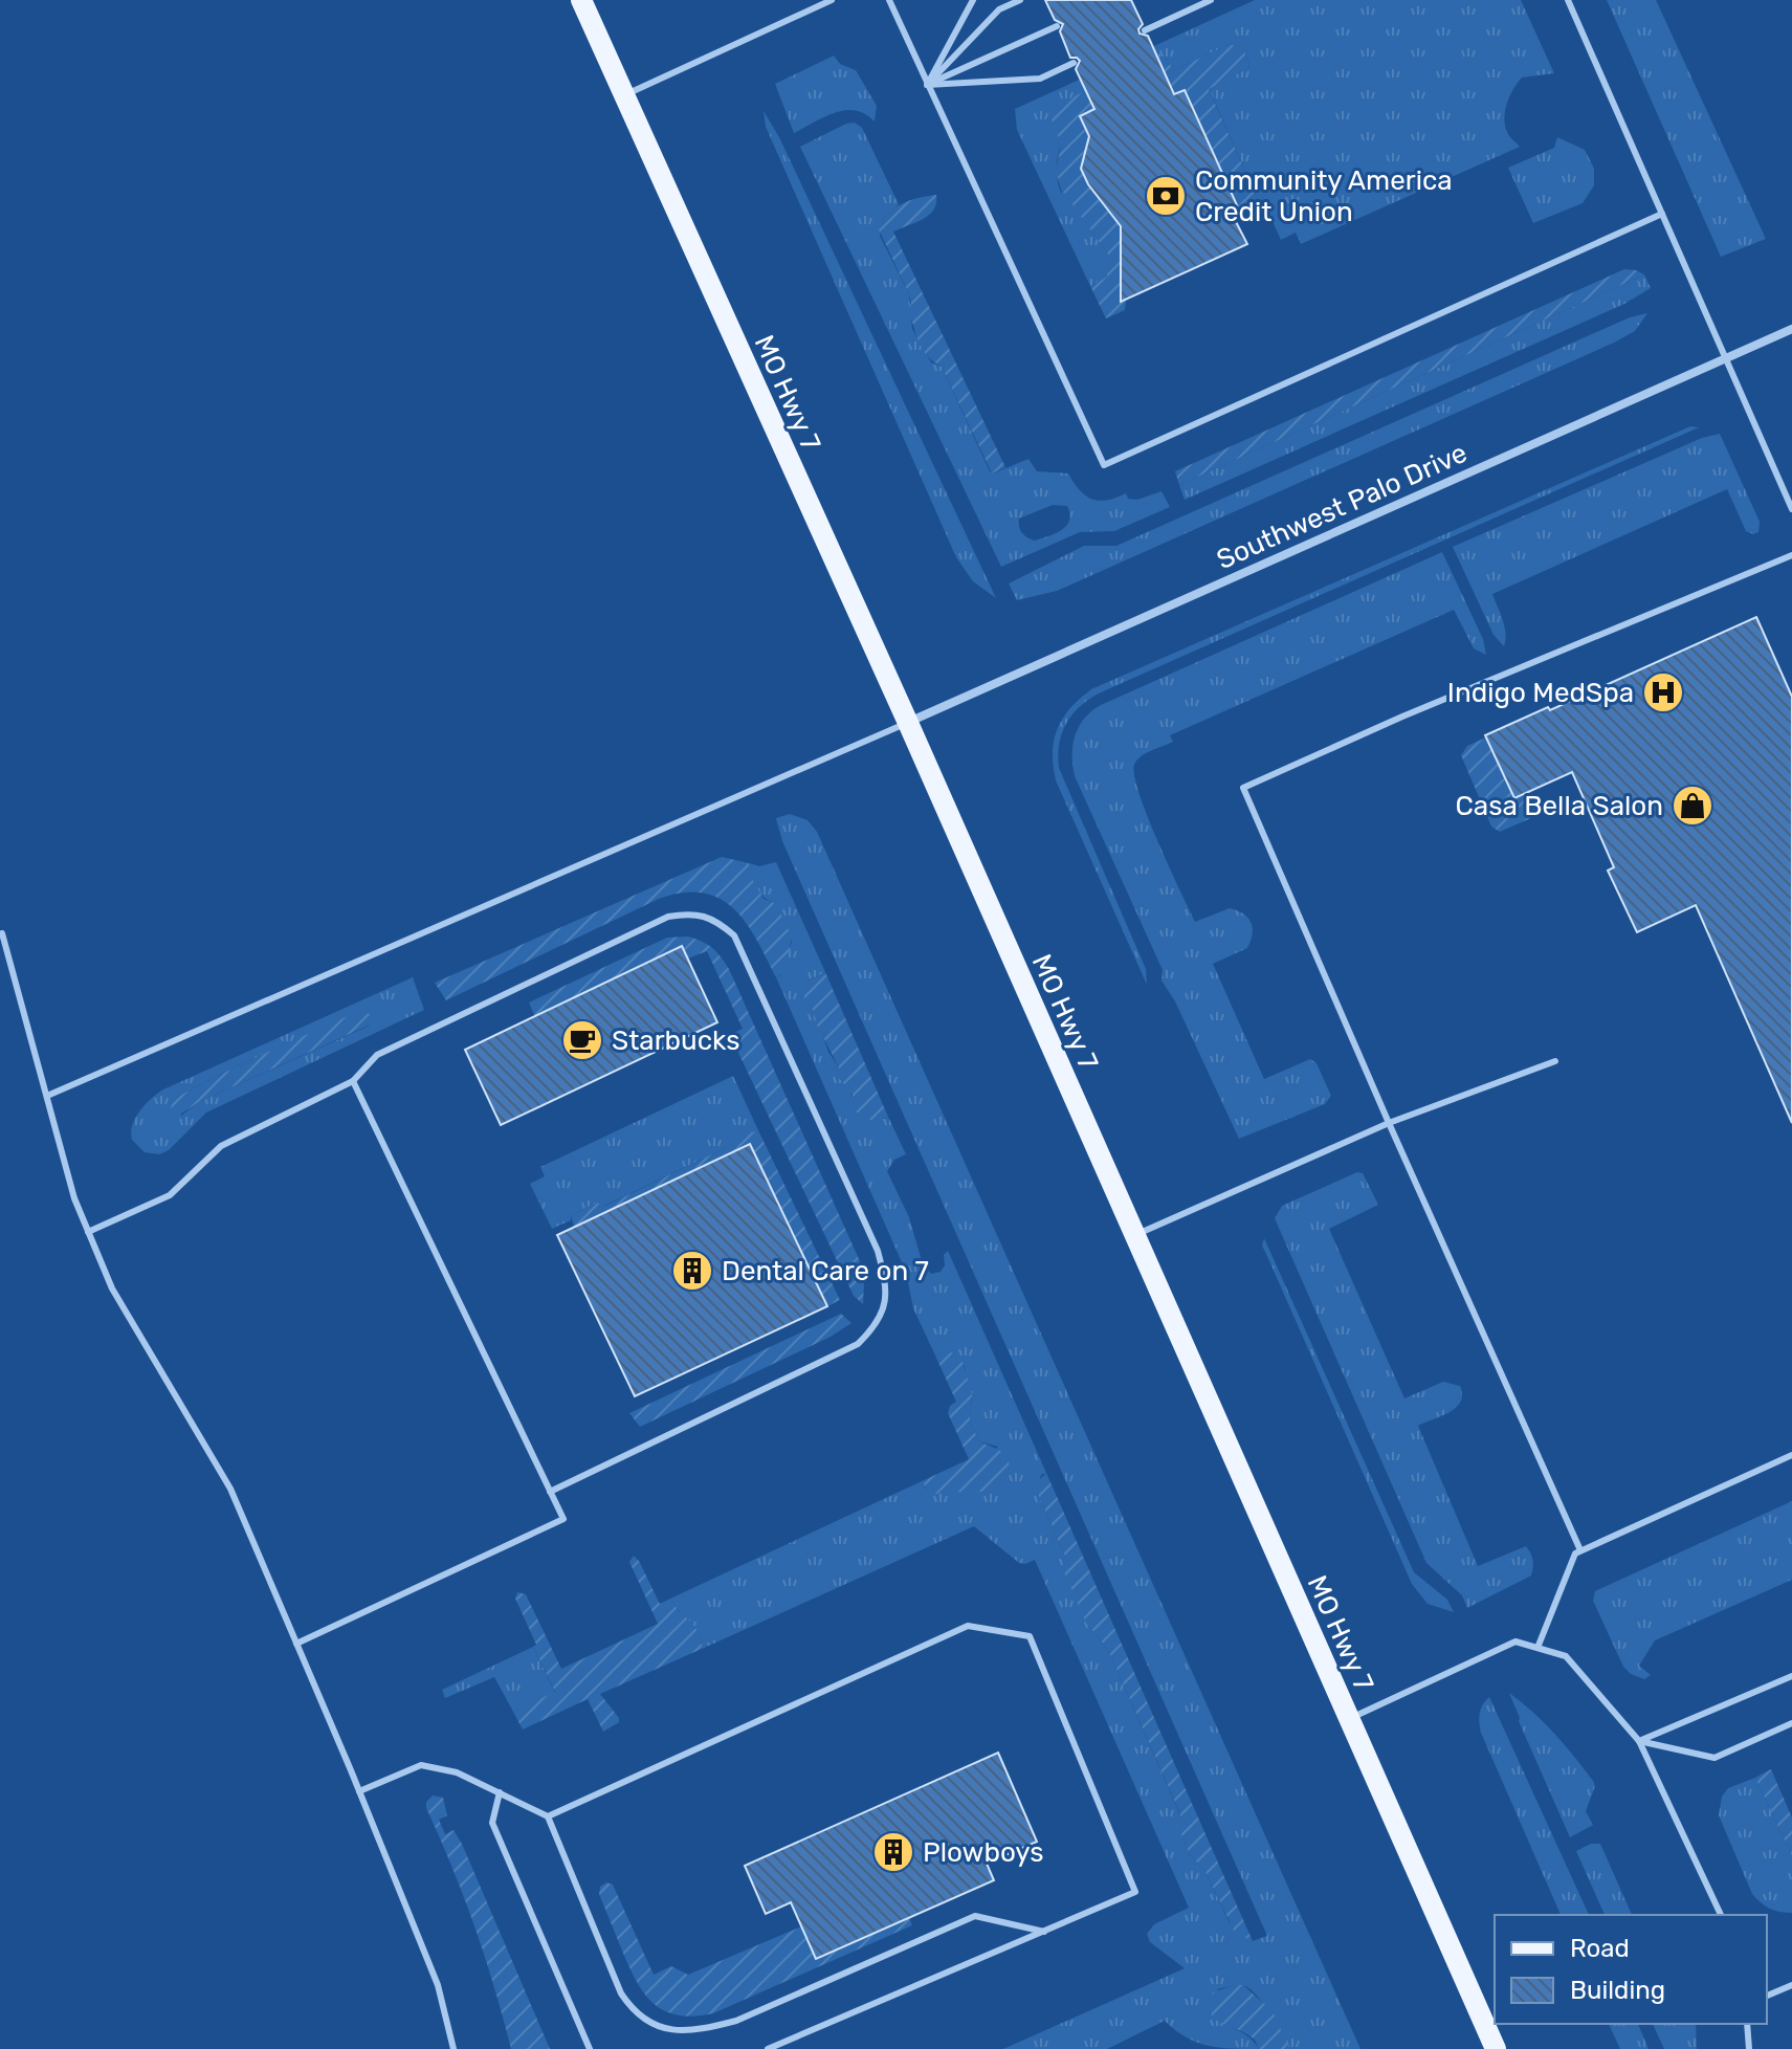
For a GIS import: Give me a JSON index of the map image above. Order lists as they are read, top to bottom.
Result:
{
  "streets": {
    "main road": ["MO Hwy 7"],
    "street": ["Southwest Palo Drive"]
  },
  "crossings": [
    ["MO Hwy 7", "Southwest Palo Drive"]
  ],
  "places": {
    "bank": ["Community America Credit Union"],
    "hospital": ["Indigo MedSpa"],
    "shop": ["Casa Bella Salon"],
    "cafe": ["Starbucks"],
    "building": ["Dental Care on 7", "Plowboys"]
  },
  "legend": ["Road", "Building"]
}
